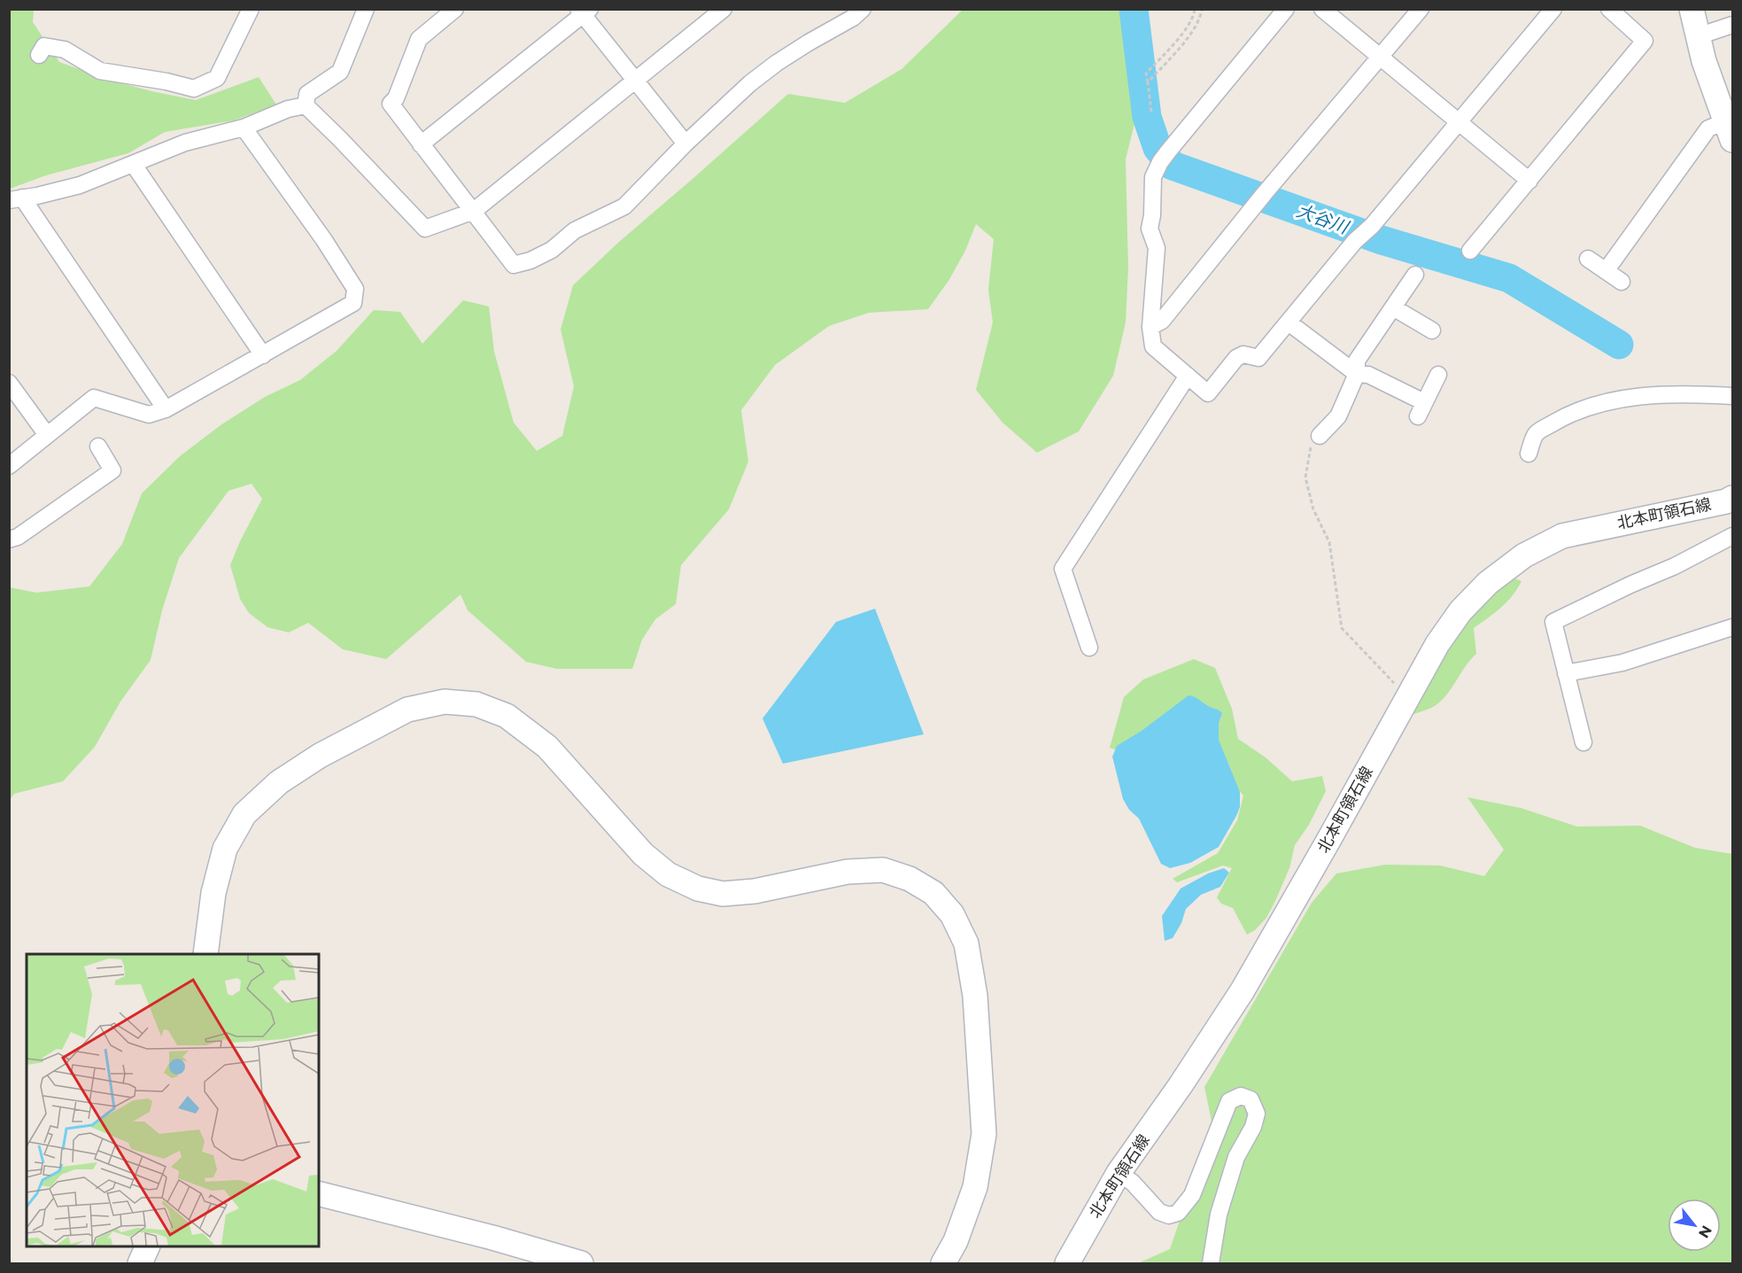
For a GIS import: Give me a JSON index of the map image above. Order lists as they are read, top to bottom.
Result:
{
  "streets": {
    "street": ["北本町領石線"]
  },
  "water": ["大谷川"],
  "north": "bottom right"
}
